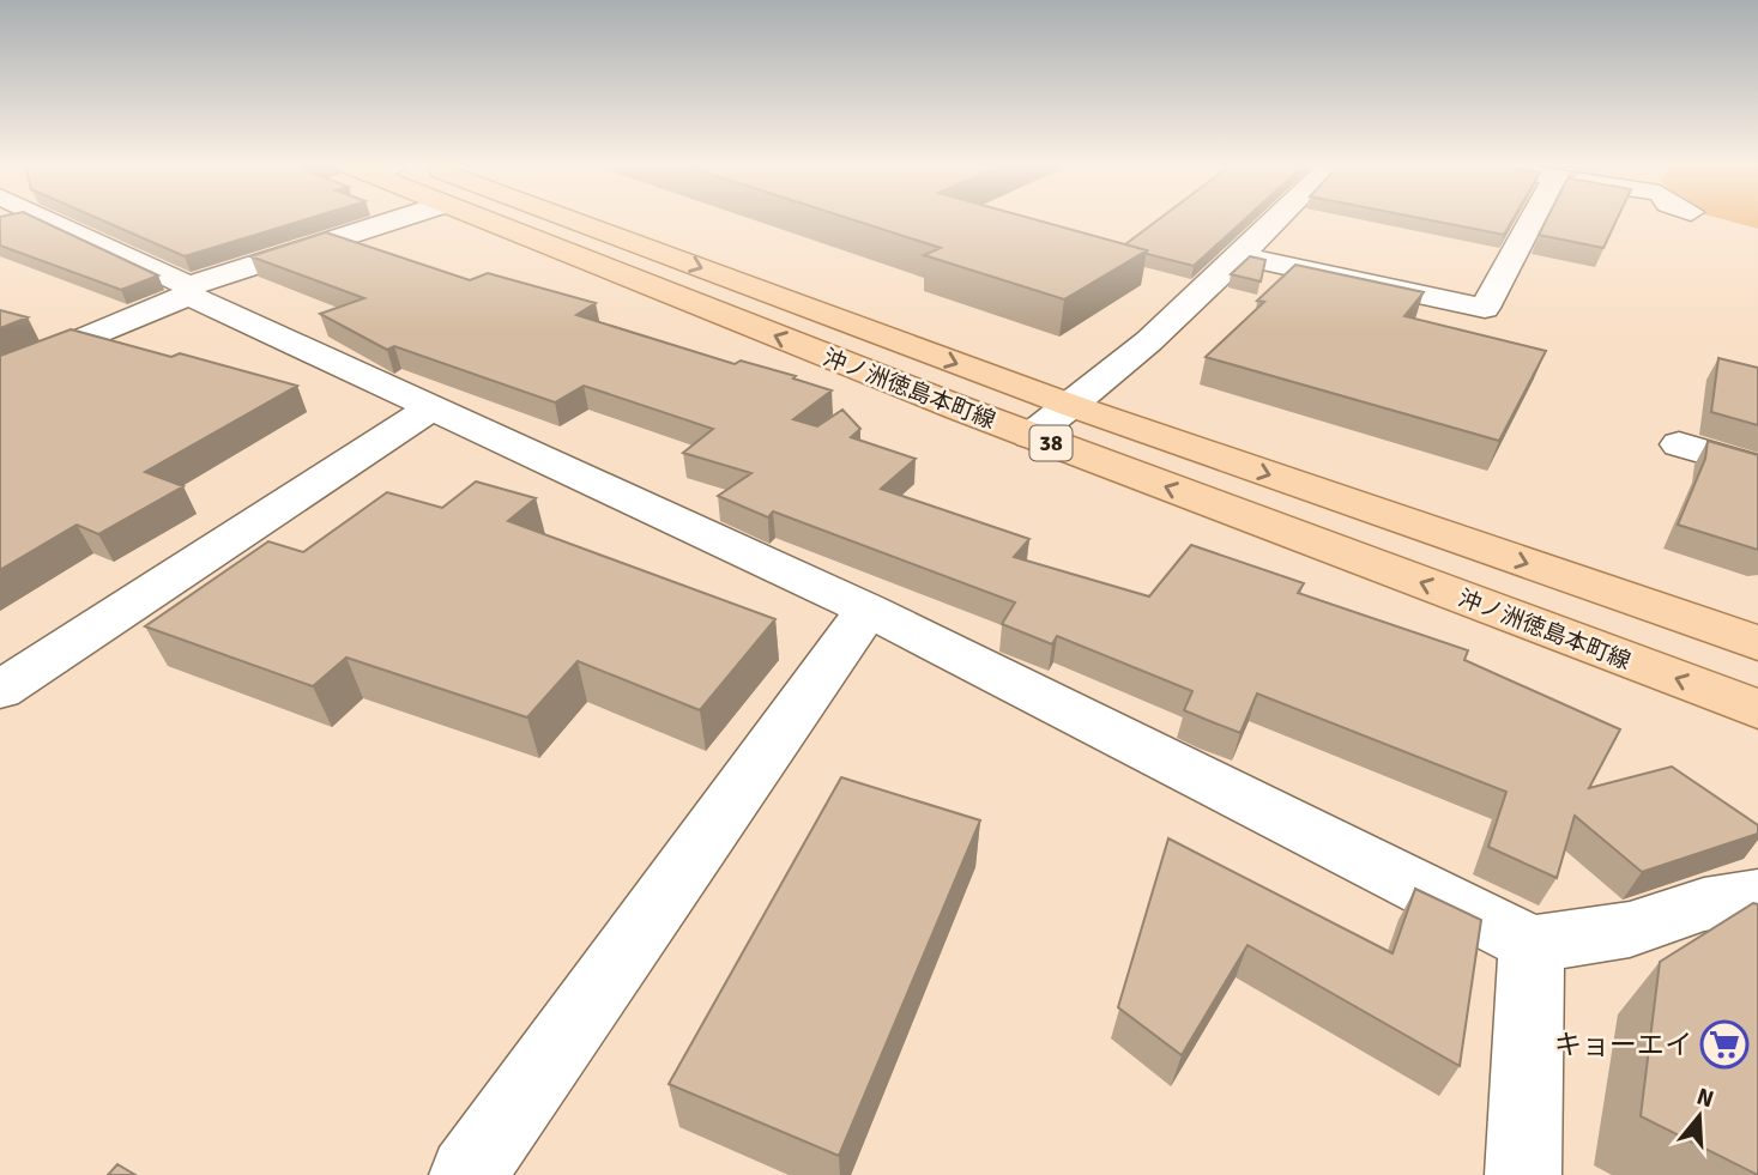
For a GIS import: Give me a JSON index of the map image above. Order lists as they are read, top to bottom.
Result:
{
  "streets": {
    "main road": ["沖ノ洲徳島本町線", "38"]
  },
  "places": {
    "supermarket": ["キョーエイ"]
  },
  "north": "top"
}
